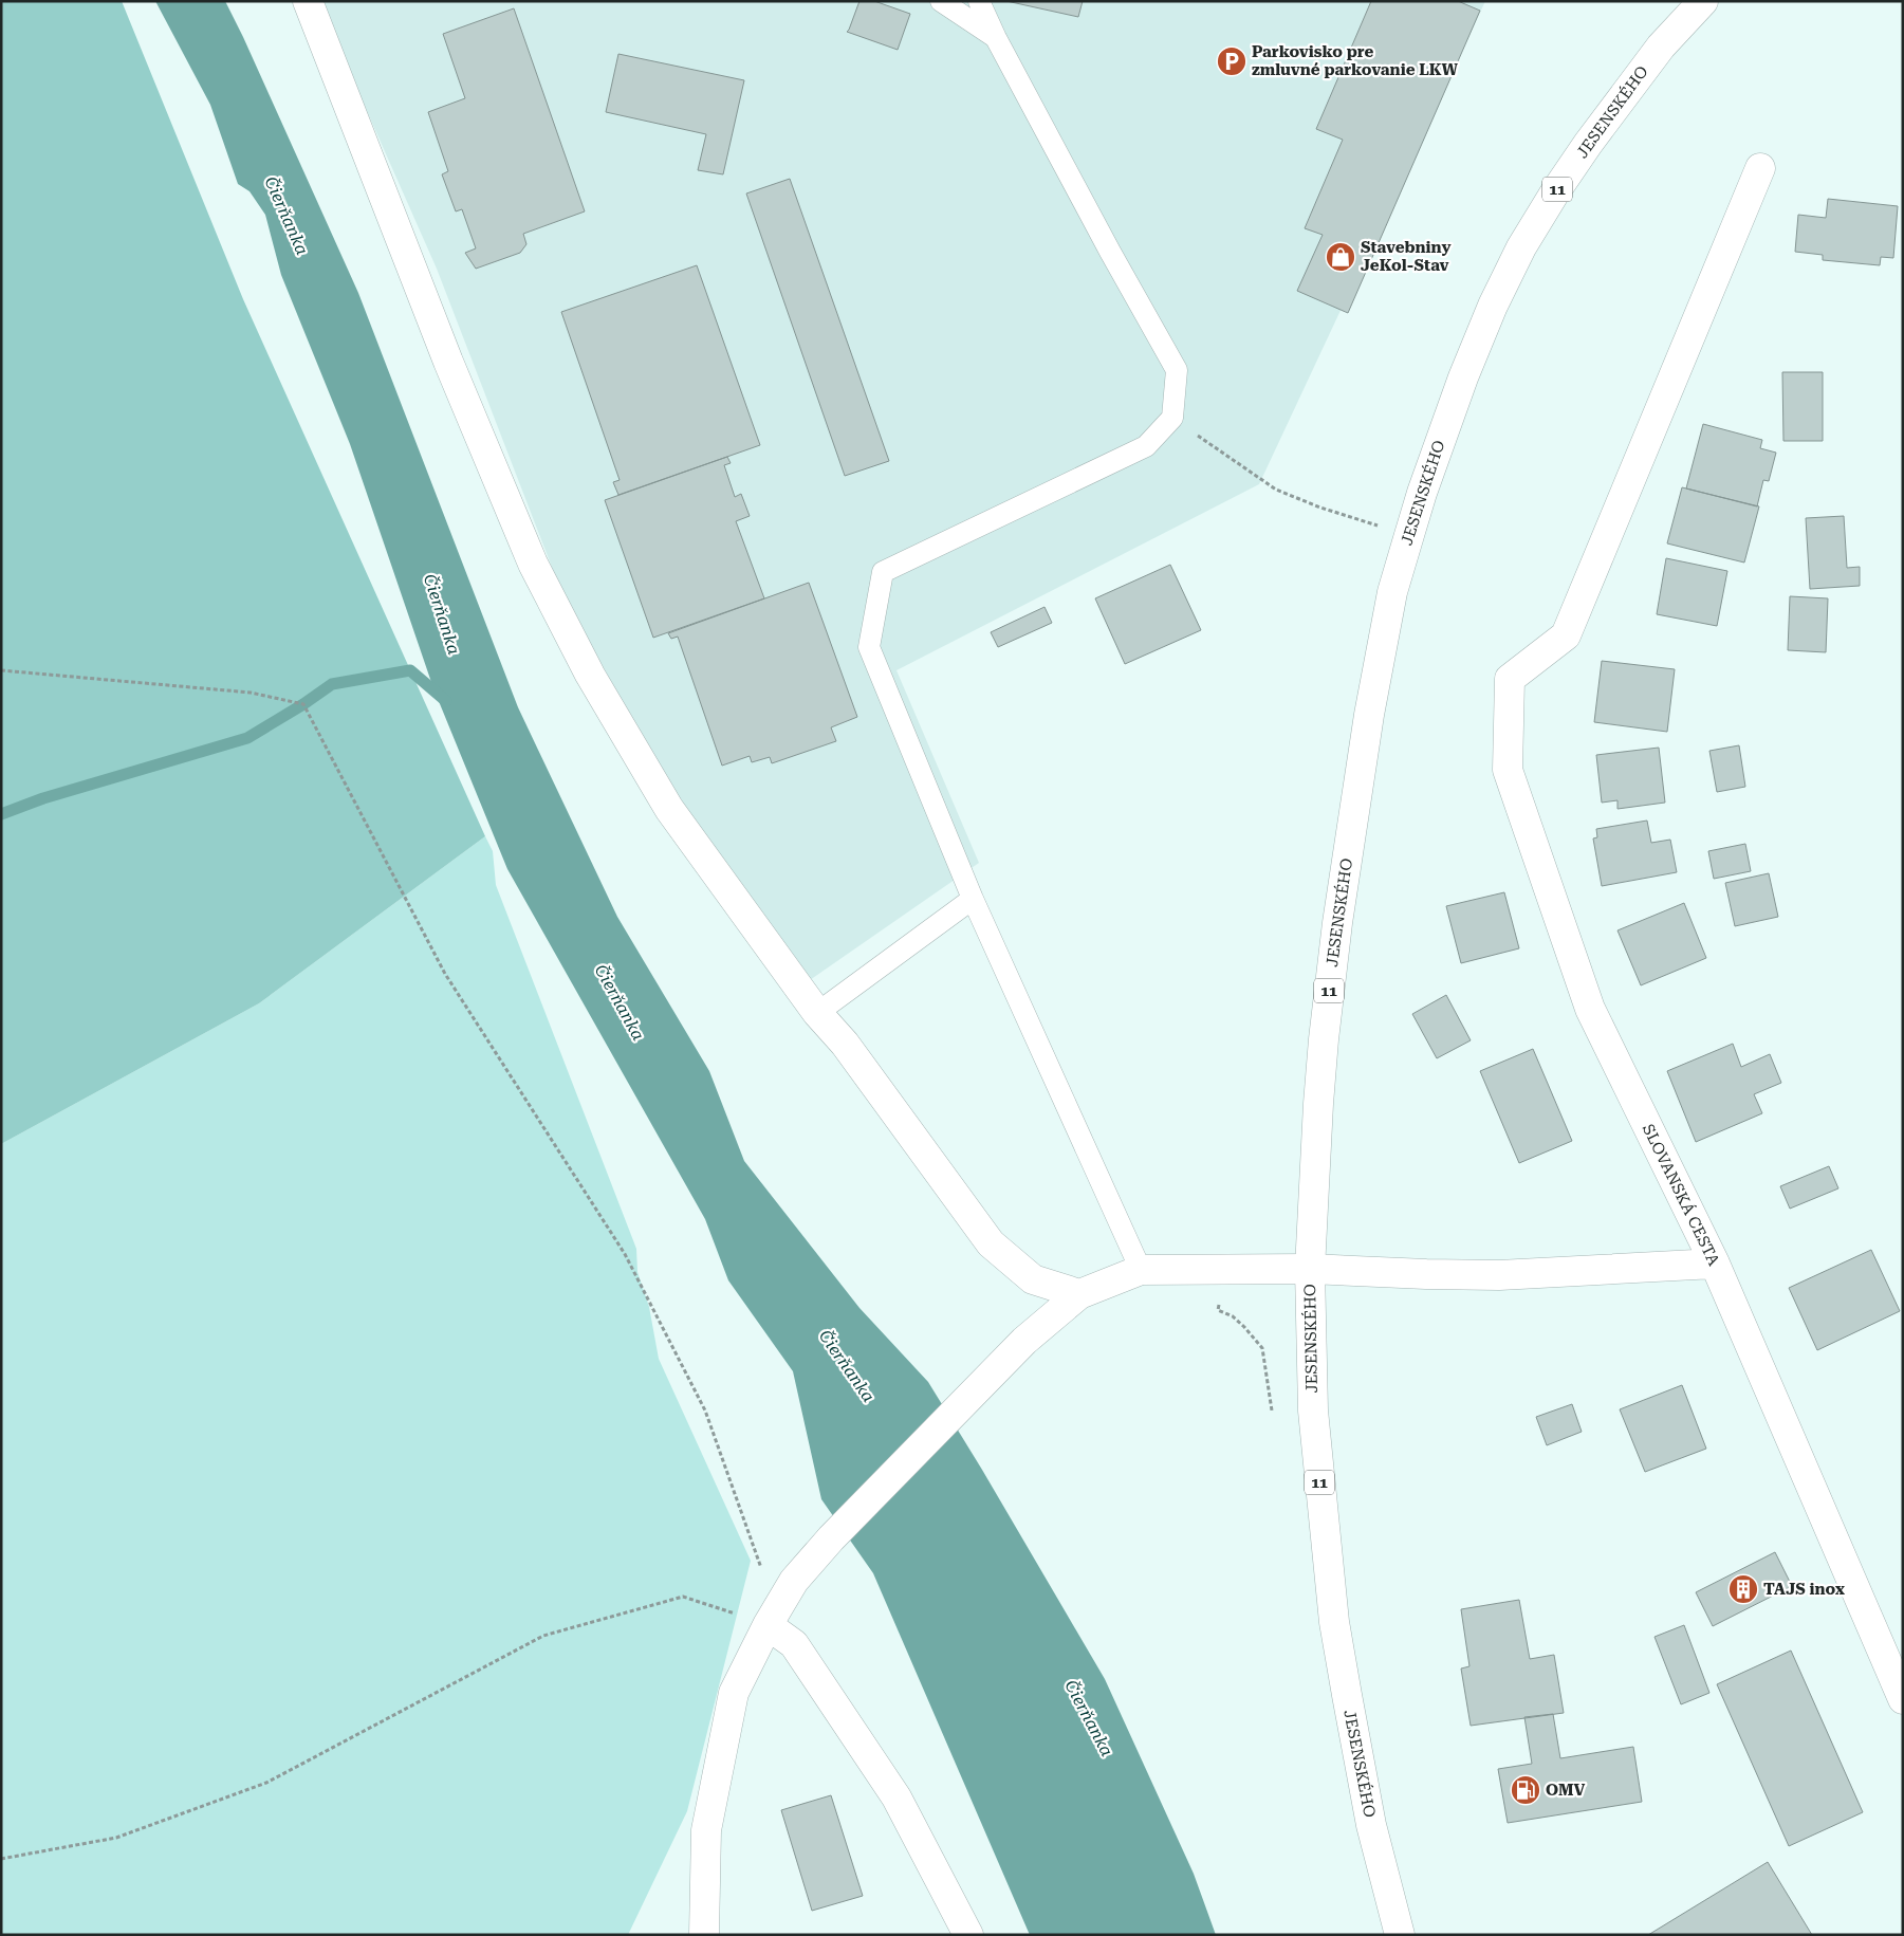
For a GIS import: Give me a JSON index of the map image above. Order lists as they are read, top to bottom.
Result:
{
  "streets": {
    "street": ["JESENSKÉHO", "11", "SLOVANSKÁ CESTA"]
  },
  "water": ["Čierňanka"],
  "places": {
    "parking": ["Parkovisko pre zmluvné parkovanie LKW"],
    "shop": ["Stavebniny JeKol-Stav"],
    "building": ["TAJS inox"],
    "fuel station": ["OMV"]
  }
}
